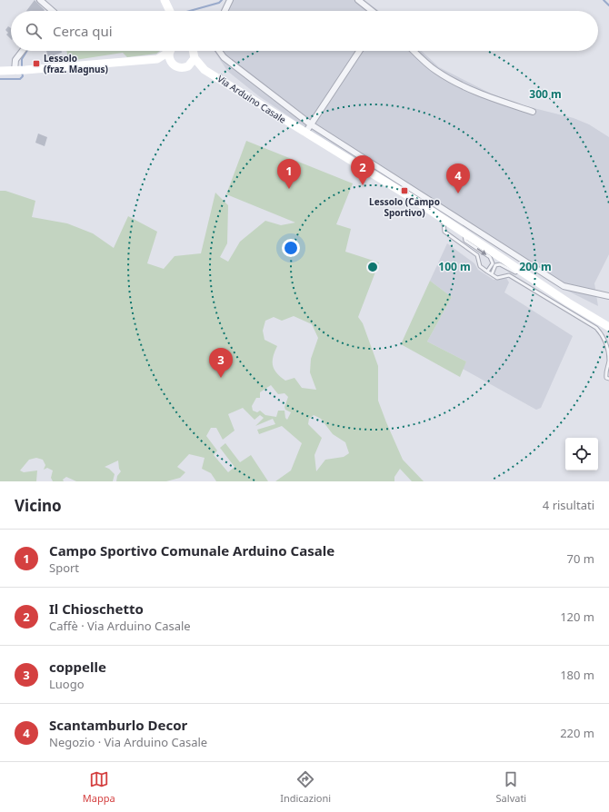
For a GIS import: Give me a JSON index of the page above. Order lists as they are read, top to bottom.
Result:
{
  "streets": {
    "main road": ["Via Arduino Casale"]
  },
  "places": {
    "transit": ["Lessolo (fraz. Magnus)", "Lessolo (Campo Sportivo)"]
  },
  "page": {
    "search": "Cerca qui",
    "pins": [
      "2",
      "1",
      "4",
      "3"
    ],
    "heading": ["Vicino", "4 risultati"],
    "list": [
      {
        "mark": "1",
        "name": "Campo Sportivo Comunale Arduino Casale",
        "note": "Sport",
        "value": "70 m"
      },
      {
        "mark": "2",
        "name": "Il Chioschetto",
        "note": "Caffè · Via Arduino Casale",
        "value": "120 m"
      },
      {
        "mark": "3",
        "name": "coppelle",
        "note": "Luogo",
        "value": "180 m"
      },
      {
        "mark": "4",
        "name": "Scantamburlo Decor",
        "note": "Negozio · Via Arduino Casale",
        "value": "220 m"
      }
    ],
    "nav": ["Mappa", "Indicazioni", "Salvati"]
  },
  "rings": ["300 m", "100 m", "200 m"]
}
